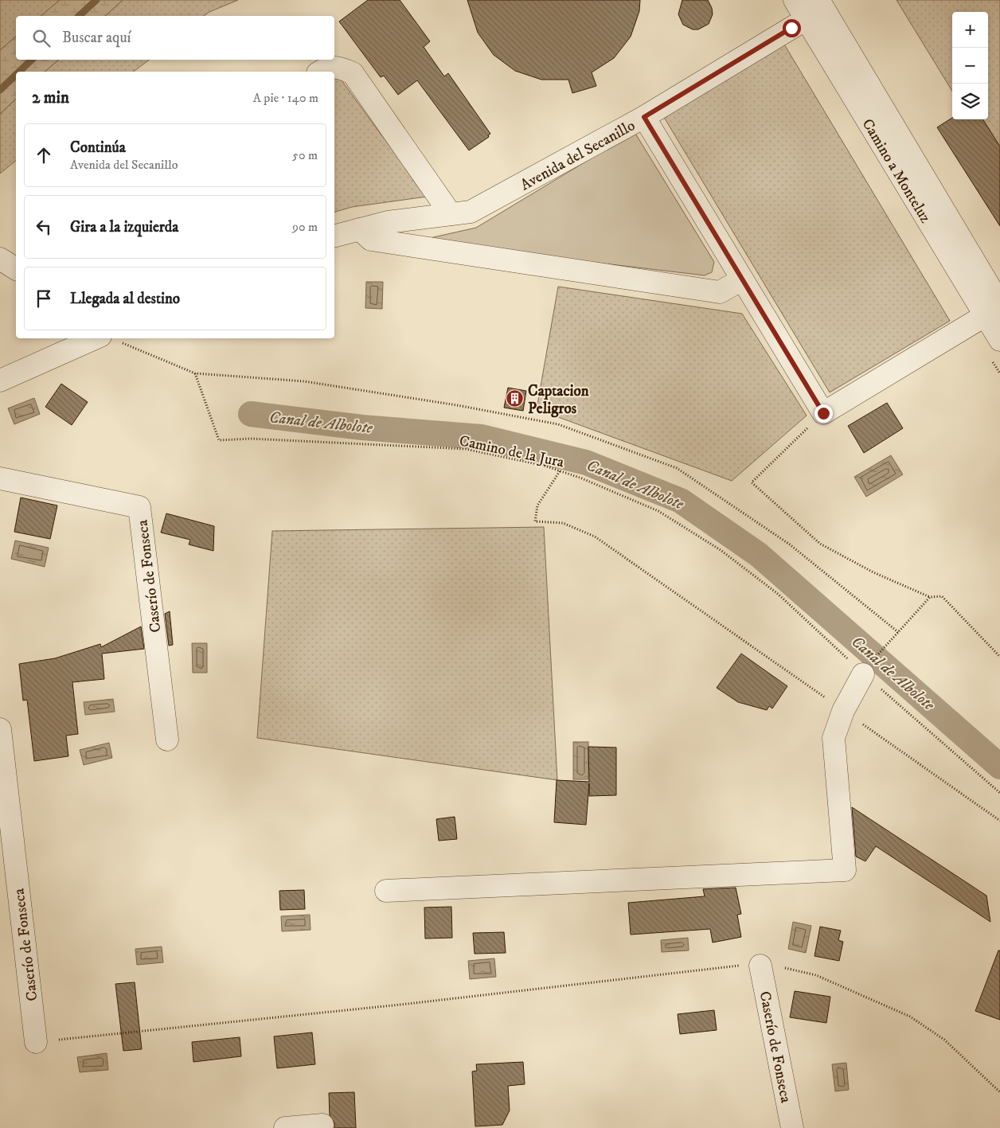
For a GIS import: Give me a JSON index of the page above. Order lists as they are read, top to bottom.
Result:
{
  "streets": {
    "street": ["Avenida del Secanillo", "Camino a Monteluz", "Caserío de Fonseca"],
    "path": ["Camino de la Jura"]
  },
  "crossings": [
    ["Avenida del Secanillo", "Camino a Monteluz"]
  ],
  "water": ["Canal de Albolote"],
  "places": {
    "building": ["Captacion Peligros"]
  },
  "page": {
    "map_buttons": ["+", "−"],
    "search": "Buscar aquí",
    "heading": ["2 min", "A pie · 140 m"],
    "list": [
      ["Continúa", "Avenida del Secanillo", "50 m"],
      ["Gira a la izquierda", "90 m"],
      "Llegada al destino"
    ]
  }
}
